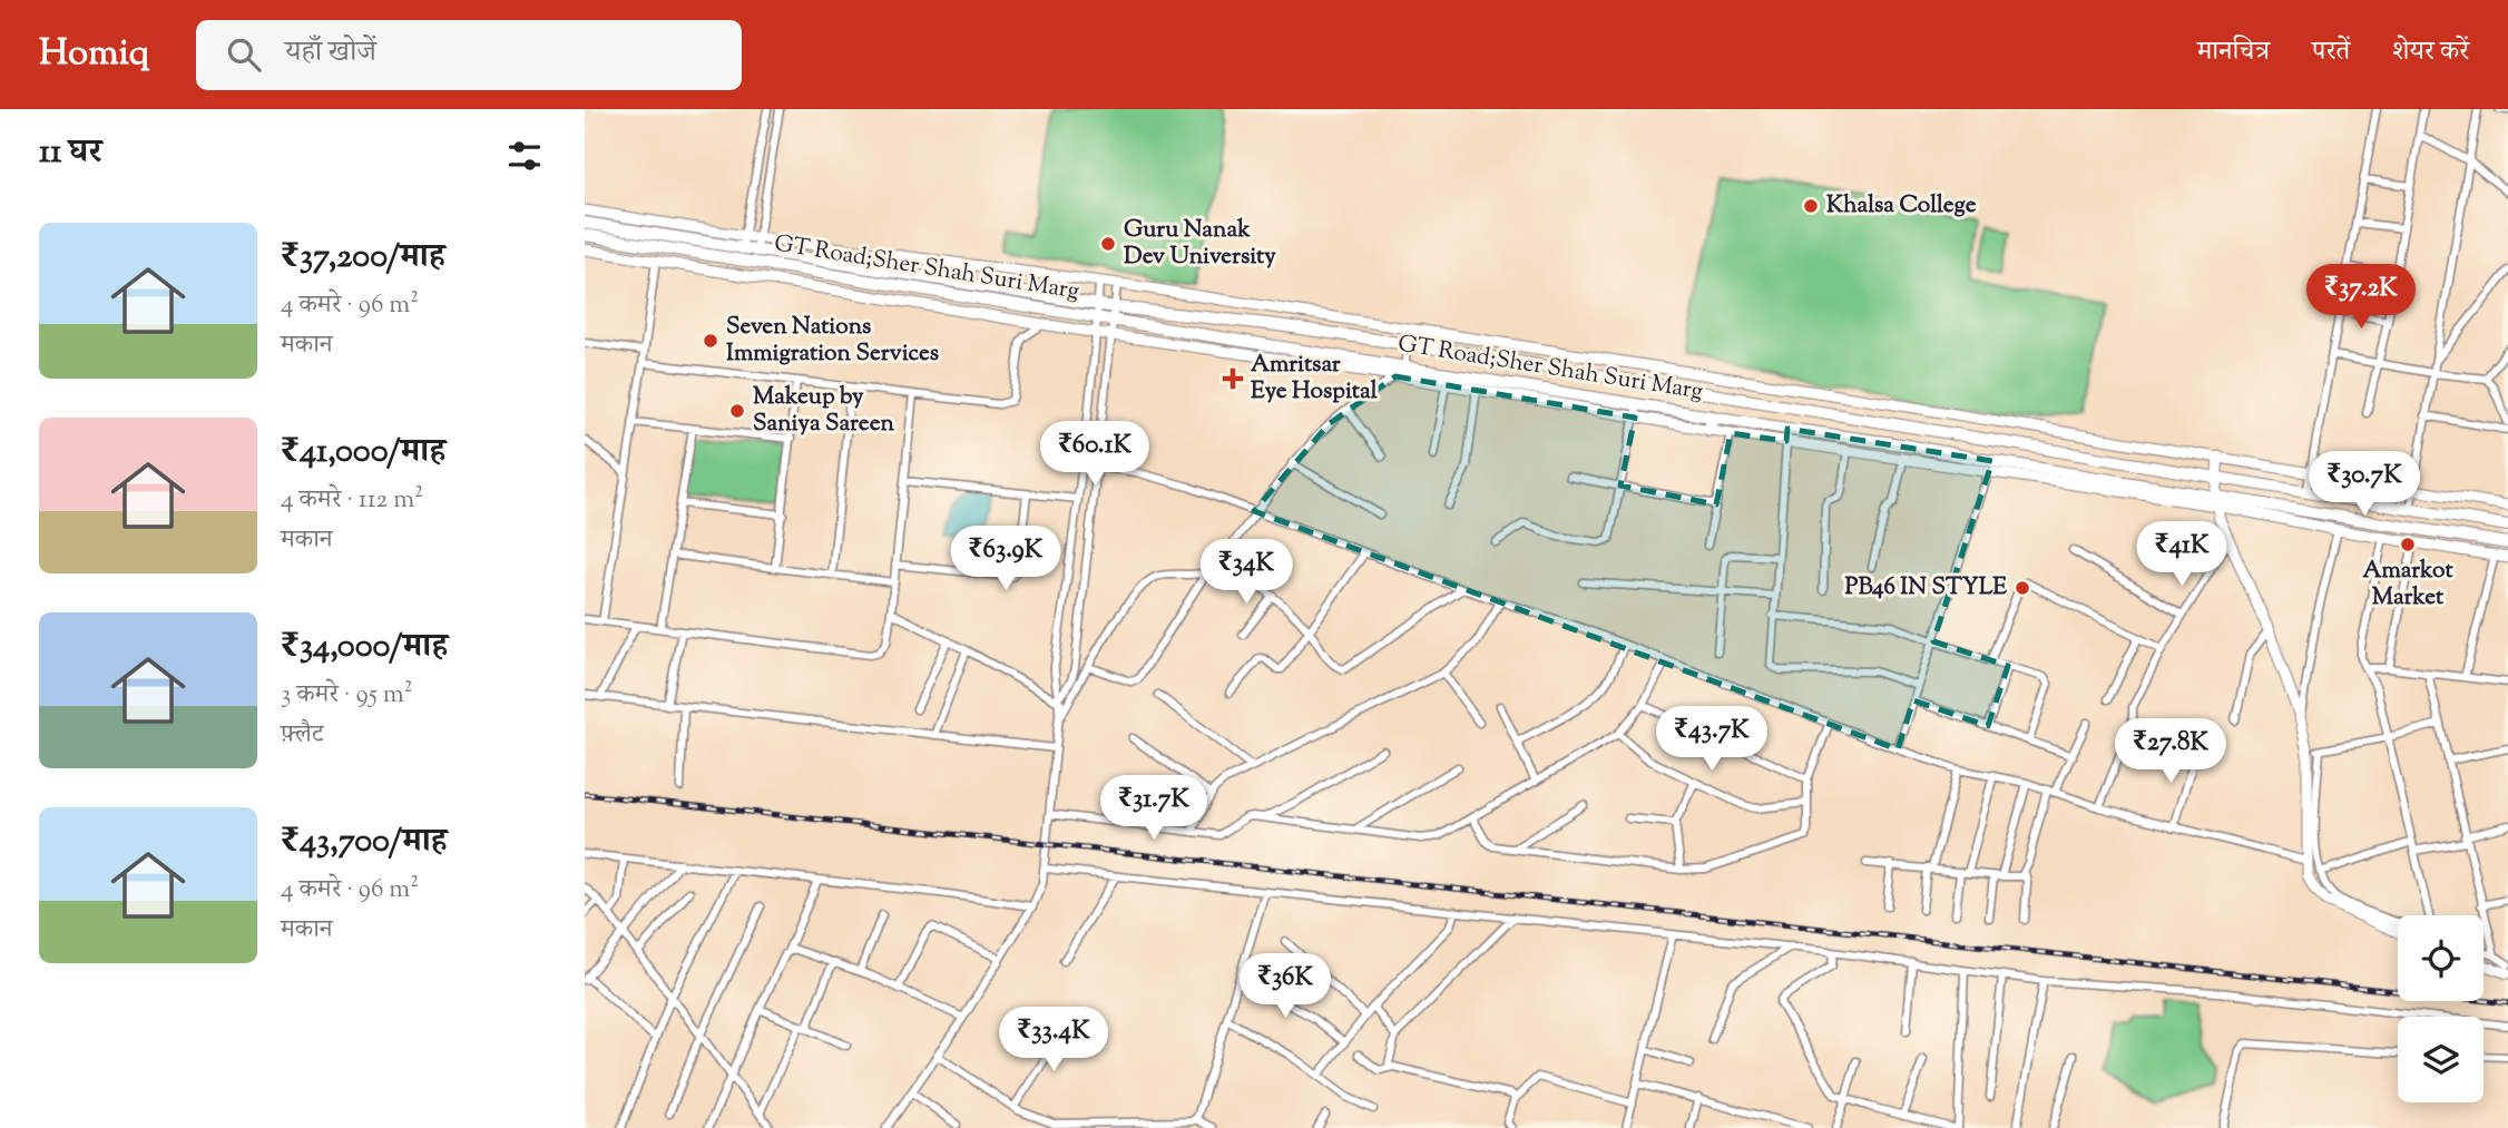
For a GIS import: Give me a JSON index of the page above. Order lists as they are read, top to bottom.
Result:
{
  "streets": {
    "main road": ["GT Road;Sher Shah Suri Marg"]
  },
  "places": {
    "other": [
      "Khalsa College",
      "Guru Nanak Dev University",
      "Seven Nations Immigration Services",
      "Makeup by Saniya Sareen",
      "Amarkot Market",
      "PB46 IN STYLE"
    ],
    "health": ["Amritsar Eye Hospital"]
  },
  "page": {
    "header": "Homiq",
    "search": "यहाँ खोजें",
    "nav": ["मानचित्र", "परतें", "शेयर करें"],
    "heading": "11 घर",
    "list": [
      {
        "name": "₹37,200/माह",
        "note": "4 कमरे · 96 m² · मकान"
      },
      {
        "name": "₹41,000/माह",
        "note": "4 कमरे · 112 m² · मकान"
      },
      {
        "name": "₹34,000/माह",
        "note": "3 कमरे · 95 m² · फ़्लैट"
      },
      {
        "name": "₹43,700/माह",
        "note": "4 कमरे · 96 m² · मकान"
      }
    ],
    "price": [
      "₹37.2K",
      "₹60.1K",
      "₹30.7K",
      "₹41K",
      "₹63.9K",
      "₹34K",
      "₹43.7K",
      "₹27.8K",
      "₹31.7K",
      "₹36K",
      "₹33.4K"
    ]
  }
}
